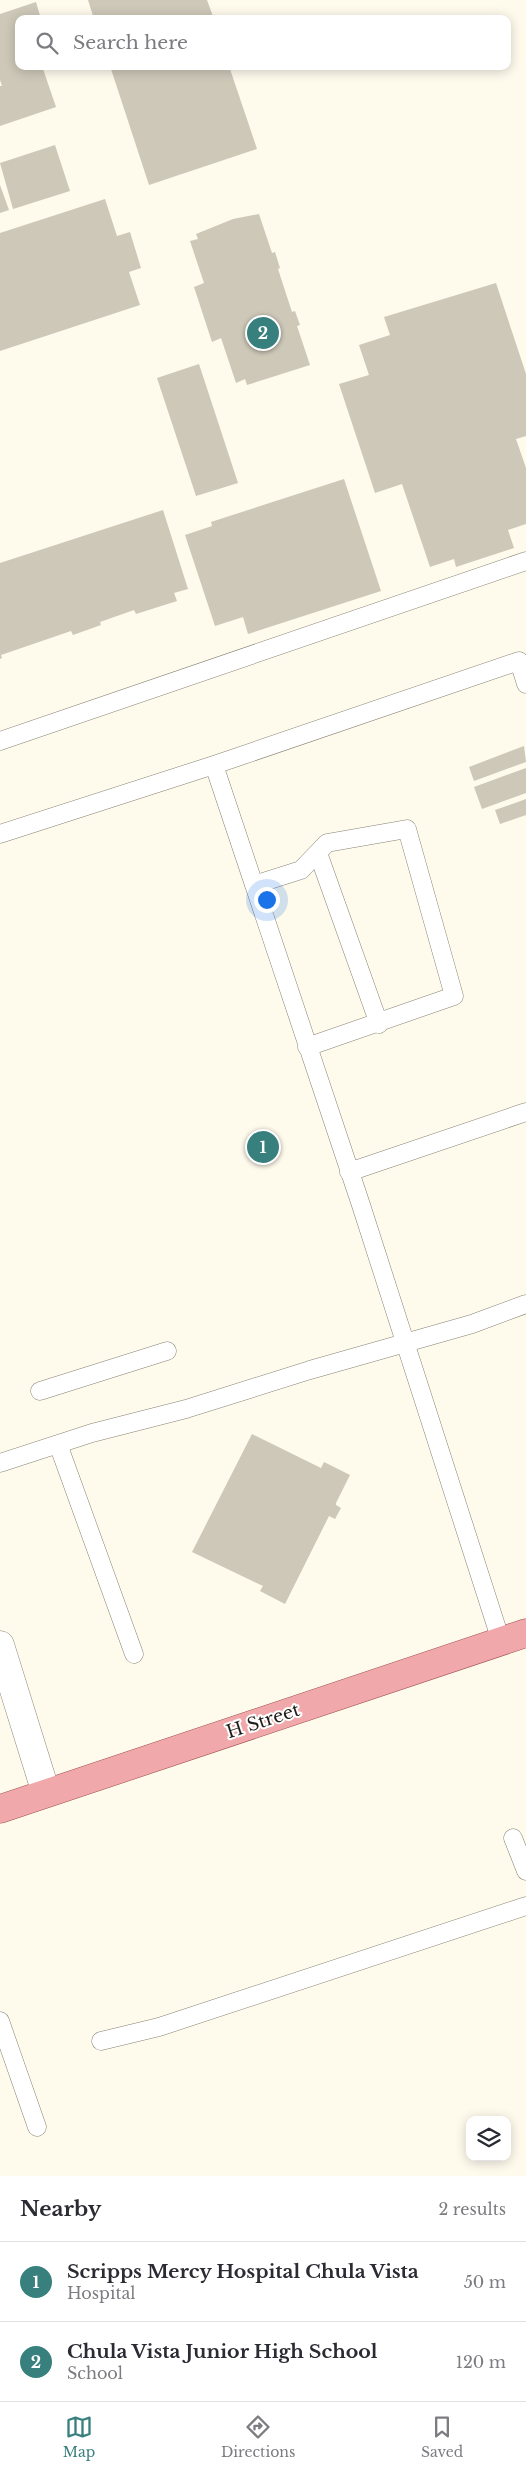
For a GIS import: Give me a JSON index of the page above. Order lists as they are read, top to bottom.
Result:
{
  "streets": {
    "main road": ["H Street"]
  },
  "page": {
    "search": "Search here",
    "pins": ["2", "1"],
    "heading": ["Nearby", "2 results"],
    "list": [
      {
        "mark": "1",
        "name": "Scripps Mercy Hospital Chula Vista",
        "note": "Hospital",
        "value": "50 m"
      },
      {
        "mark": "2",
        "name": "Chula Vista Junior High School",
        "note": "School",
        "value": "120 m"
      }
    ],
    "nav": ["Map", "Directions", "Saved"]
  }
}
